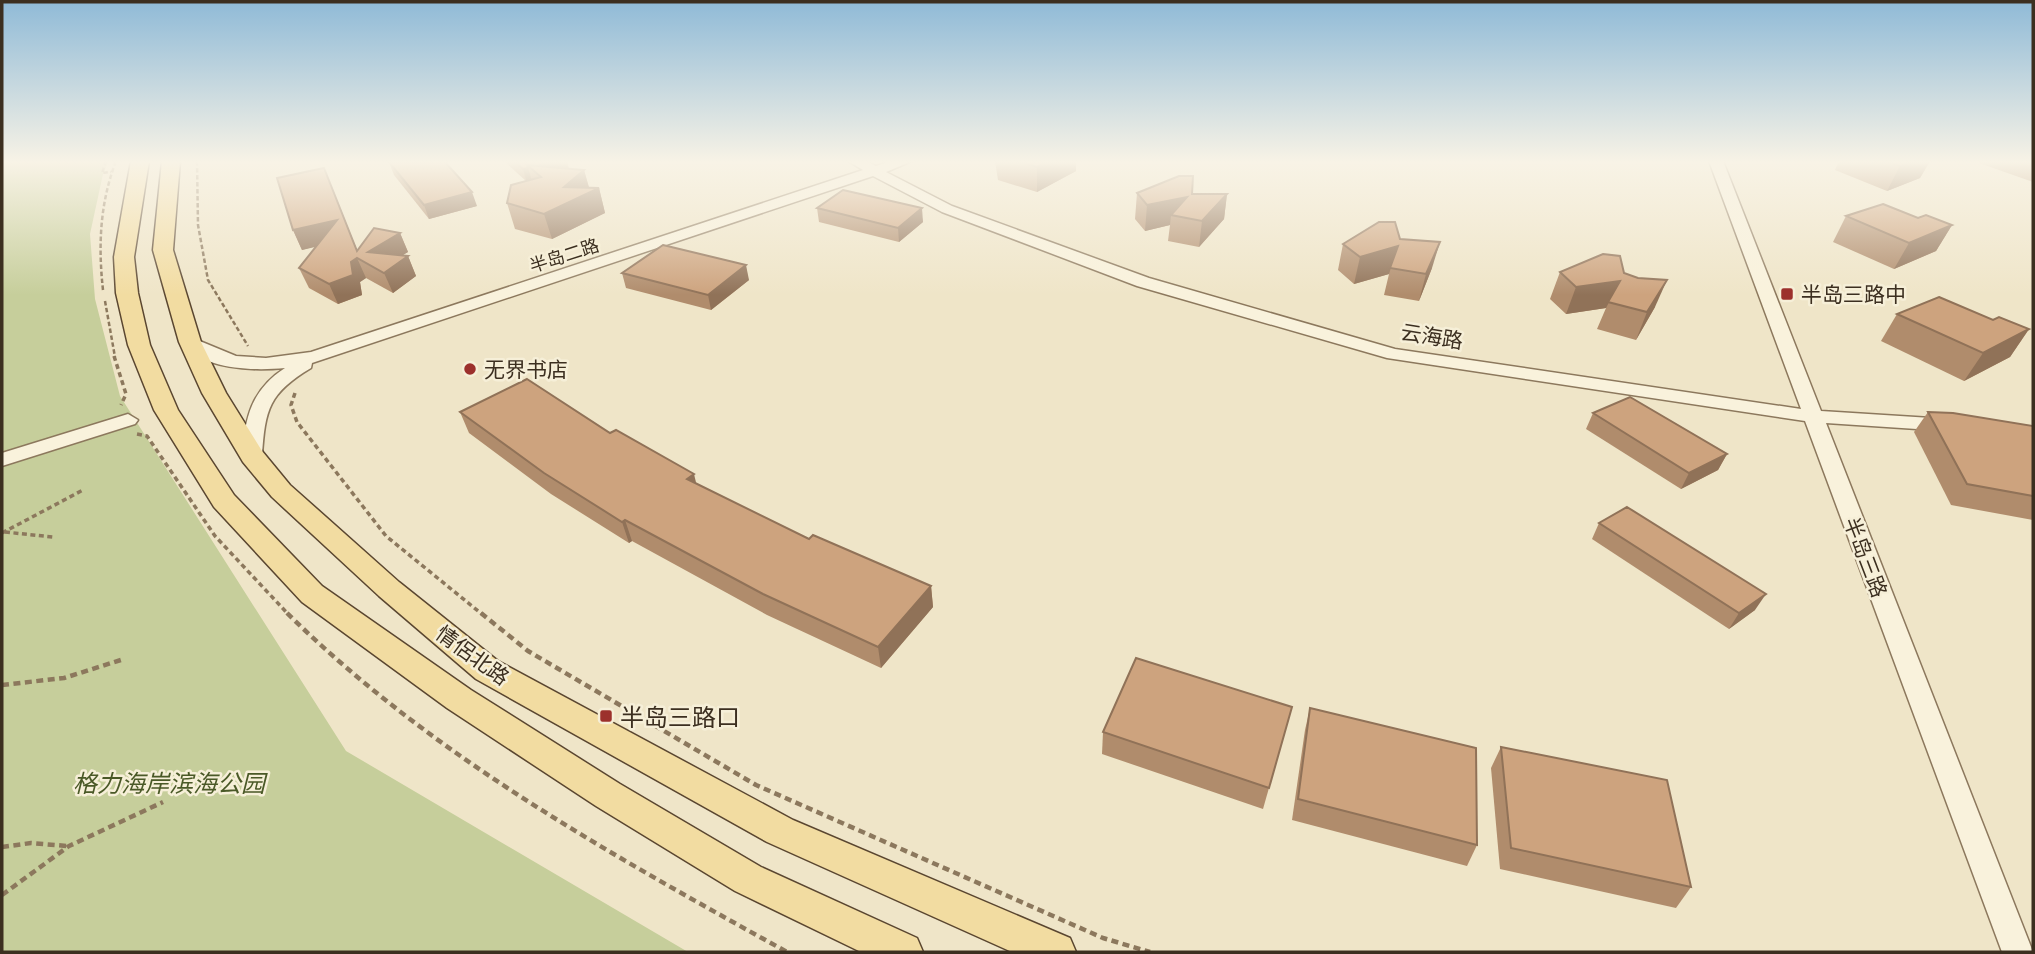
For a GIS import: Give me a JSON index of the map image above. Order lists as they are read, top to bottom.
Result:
{
  "streets": {
    "main road": ["情侶北路"],
    "street": ["半岛二路", "云海路", "半岛三路"]
  },
  "crossings": [
    ["云海路", "半岛三路"]
  ],
  "parks": ["格力海岸滨海公园"],
  "places": {
    "transit": ["半岛三路中", "半岛三路口"],
    "other": ["无界书店"]
  }
}
